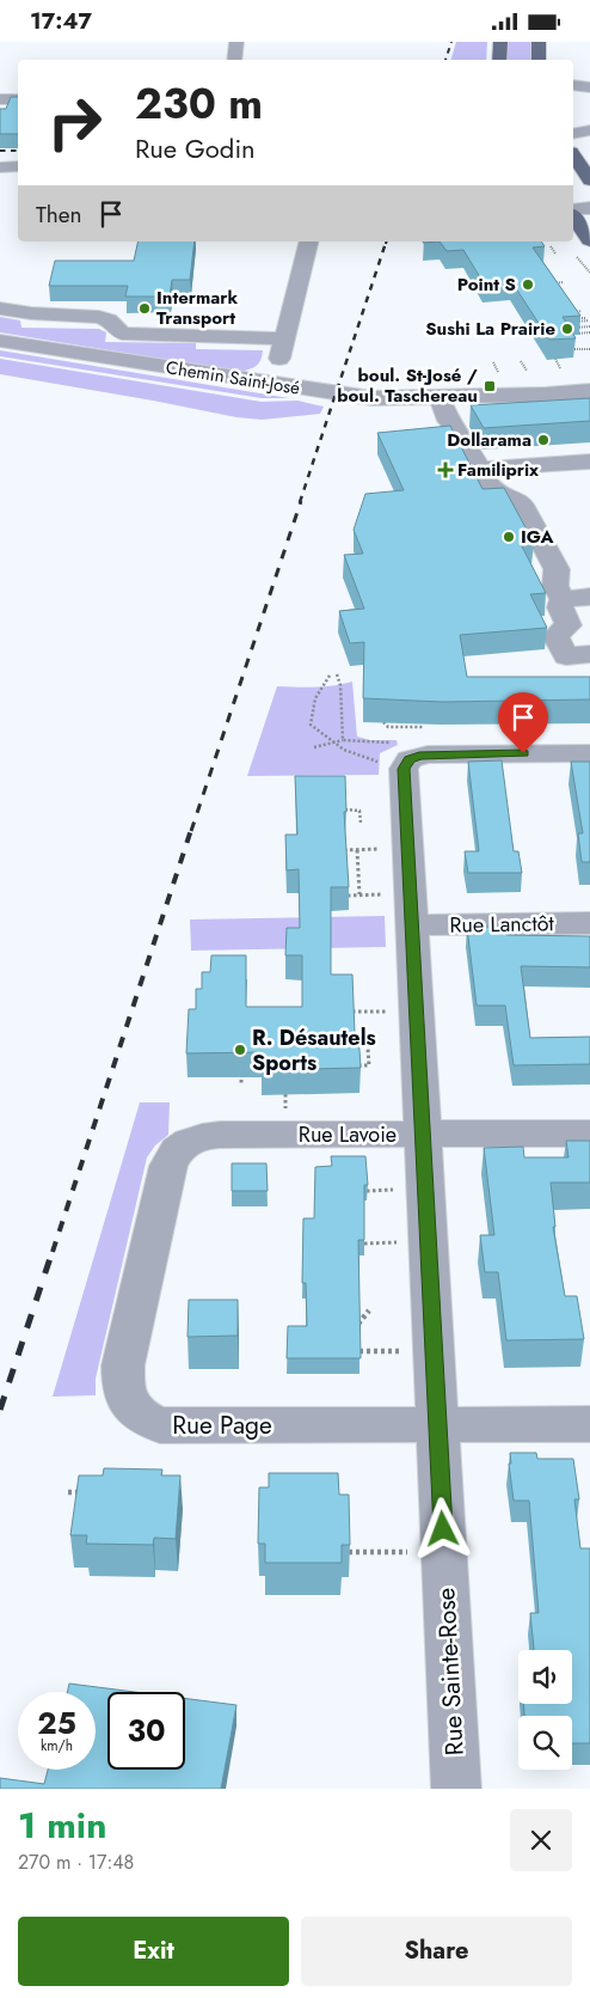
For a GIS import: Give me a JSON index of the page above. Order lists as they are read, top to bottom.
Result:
{
  "streets": {
    "street": [
      "Chemin Saint-José",
      "Rue Lanctôt",
      "Rue Lavoie",
      "Rue Page",
      "Rue Sainte-Rose"
    ]
  },
  "crossings": [
    ["Rue Lanctôt", "Rue Sainte-Rose"],
    ["Rue Lavoie", "Rue Page"],
    ["Rue Lavoie", "Rue Sainte-Rose"],
    ["Rue Page", "Rue Sainte-Rose"]
  ],
  "places": {
    "other": [
      "Point S",
      "Intermark Transport",
      "Sushi La Prairie",
      "Dollarama",
      "IGA",
      "R. Désautels Sports"
    ],
    "transit": ["boul. St-José / boul. Taschereau"],
    "health": ["Familiprix"]
  },
  "page": {
    "status": "17:47",
    "turn": ["230 m", "Rue Godin"],
    "then": "Then",
    "speed": "25 km/h",
    "limit": "30",
    "heading": ["1 min", "270 m · 17:48"],
    "buttons": ["Exit", "Share"]
  }
}
